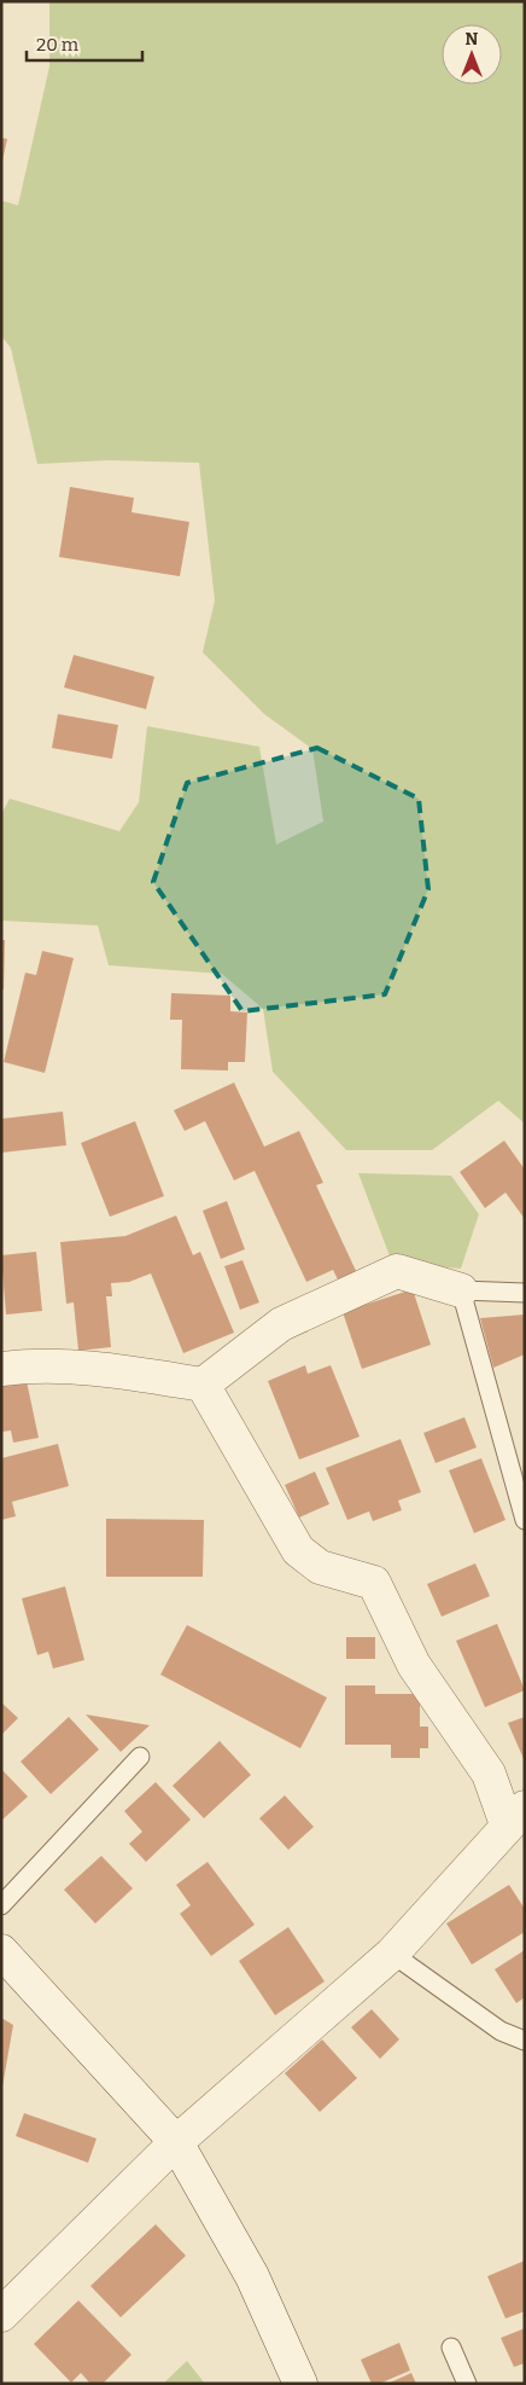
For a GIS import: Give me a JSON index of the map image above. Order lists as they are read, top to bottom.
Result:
{
  "scale_bar": "20 m",
  "north": "top"
}
